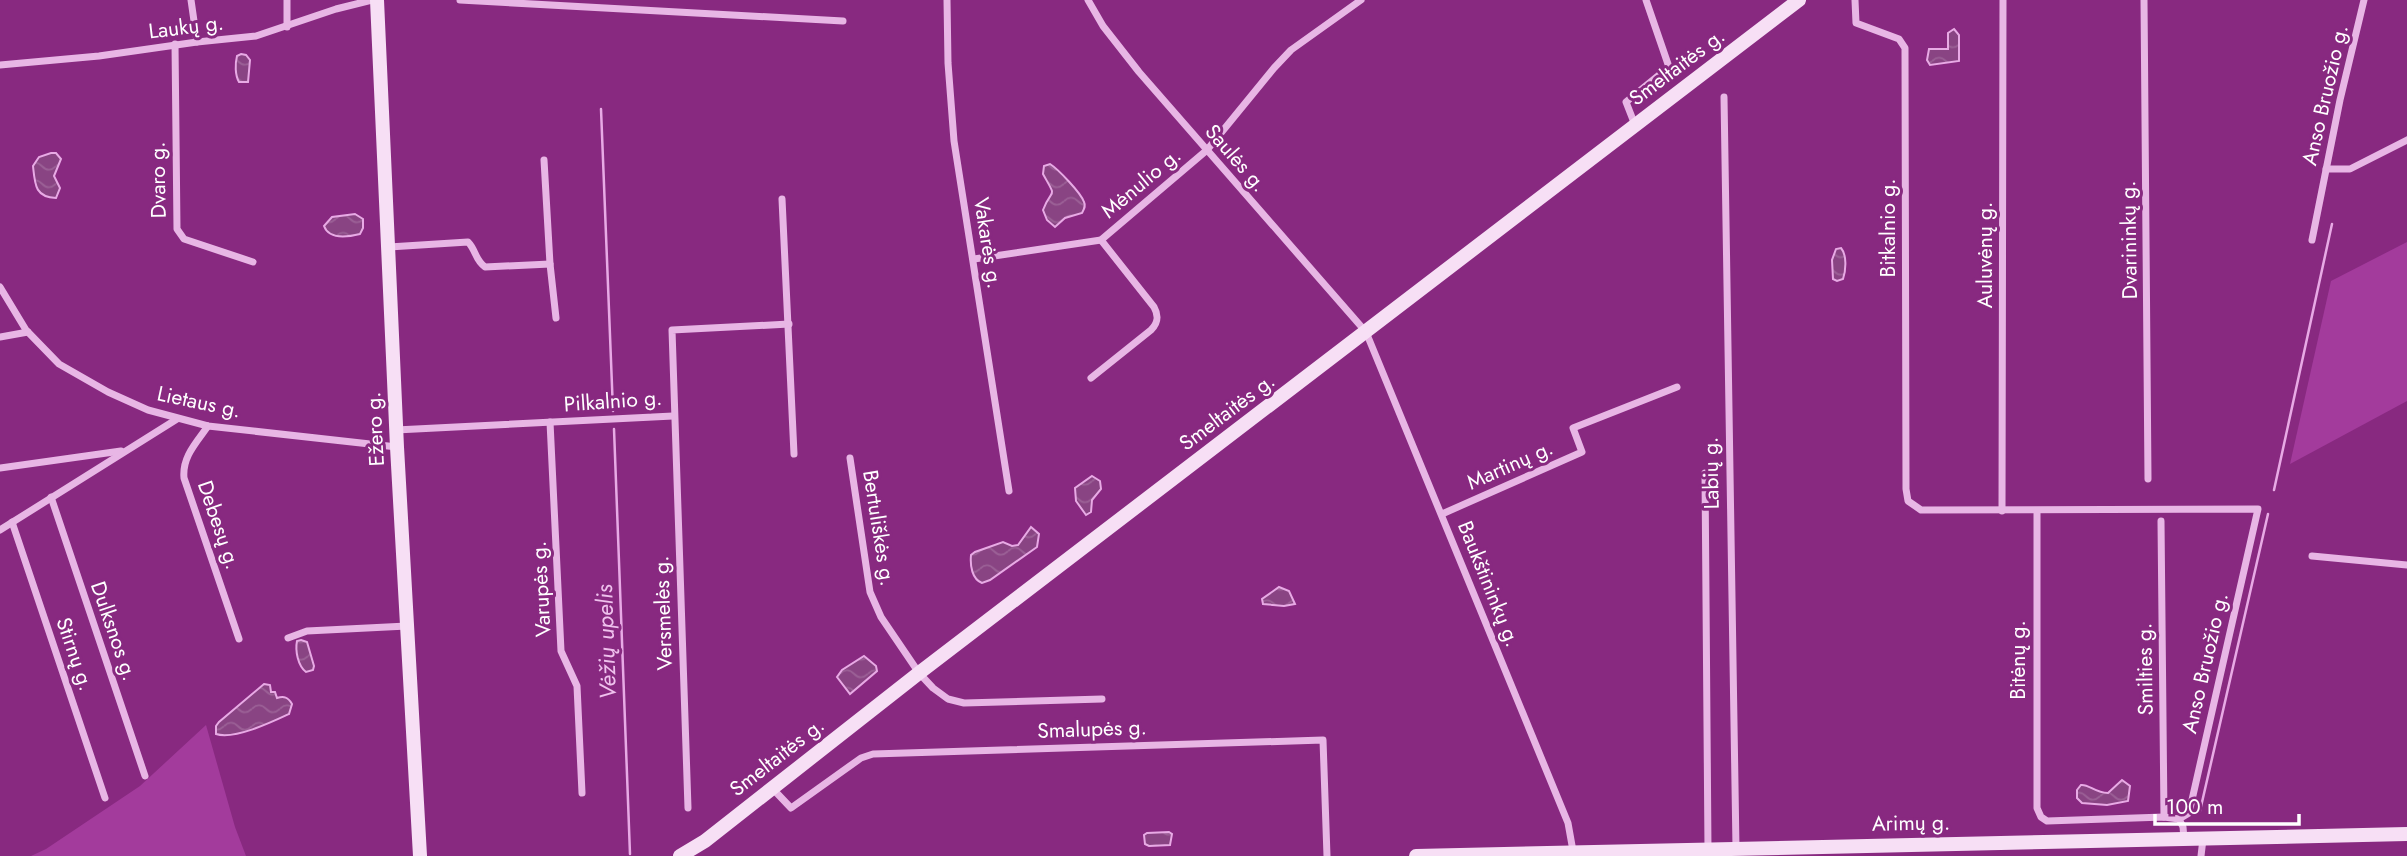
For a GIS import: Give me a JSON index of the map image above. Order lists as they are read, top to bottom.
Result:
{
  "streets": {
    "main road": ["Smeltaitės g.", "Ežero g.", "Arimų g."],
    "street": [
      "Laukų g.",
      "Anso Bruožio g.",
      "Saulės g.",
      "Dvaro g.",
      "Mėnulio g.",
      "Bitkalnio g.",
      "Dvarininkų g.",
      "Vakarės g.",
      "Auluvėnų g.",
      "Pilkalnio g.",
      "Lietaus g.",
      "Martinų g.",
      "Labių g.",
      "Debesų g.",
      "Bertuliškės g.",
      "Baukštininkų g.",
      "Varupės g.",
      "Versmelės g.",
      "Dulksnos g.",
      "Stirnų g.",
      "Bitėnų g.",
      "Smilties g.",
      "Smalupės g."
    ]
  },
  "crossings": [
    ["Laukų g.", "Dvaro g."],
    ["Laukų g.", "Ežero g."],
    ["Smeltaitės g.", "Saulės g."],
    ["Smeltaitės g.", "Bertuliškės g."],
    ["Smeltaitės g.", "Baukštininkų g."],
    ["Smeltaitės g.", "Smalupės g."],
    ["Anso Bruožio g.", "Bitėnų g."],
    ["Saulės g.", "Mėnulio g."],
    ["Saulės g.", "Baukštininkų g."],
    ["Mėnulio g.", "Vakarės g."],
    ["Bitkalnio g.", "Auluvėnų g."],
    ["Pilkalnio g.", "Ežero g."],
    ["Pilkalnio g.", "Varupės g."],
    ["Pilkalnio g.", "Versmelės g."],
    ["Lietaus g.", "Ežero g."],
    ["Lietaus g.", "Debesų g."],
    ["Martinų g.", "Baukštininkų g."],
    ["Labių g.", "Arimų g."],
    ["Bertuliškės g.", "Smalupės g."],
    ["Baukštininkų g.", "Arimų g."],
    ["Bitėnų g.", "Smilties g."]
  ],
  "water": ["Vėžių upelis"],
  "scale_bar": "100 m"
}
